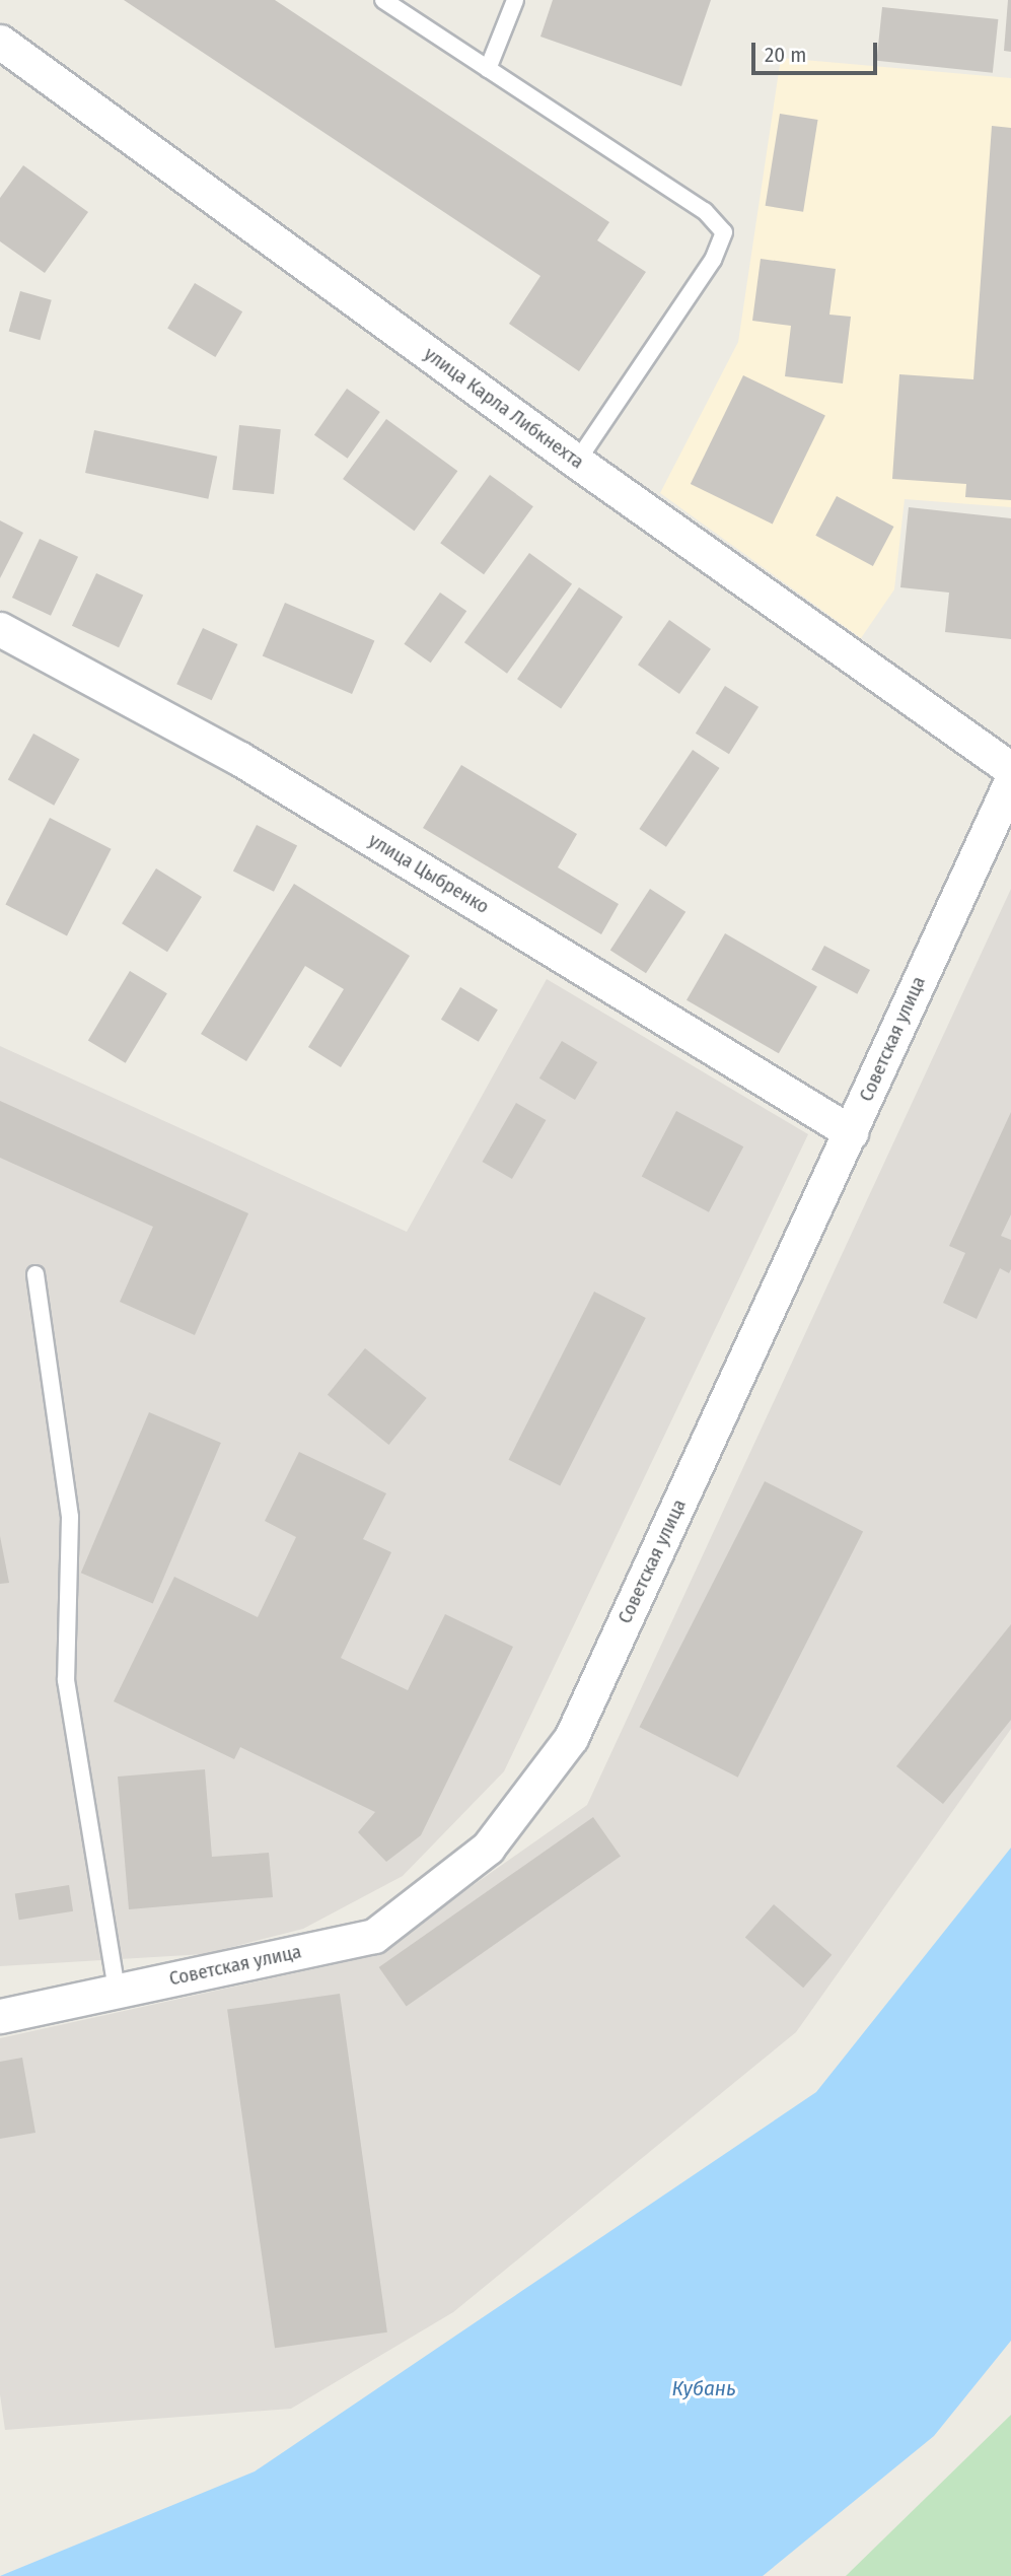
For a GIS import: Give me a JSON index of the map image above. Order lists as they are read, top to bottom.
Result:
{
  "streets": {
    "street": ["улица Карла Либкнехта", "улица Цыбренко", "Советская улица"]
  },
  "crossings": [
    ["улица Цыбренко", "Советская улица"]
  ],
  "water": ["Кубань"],
  "scale_bar": "20 m"
}
